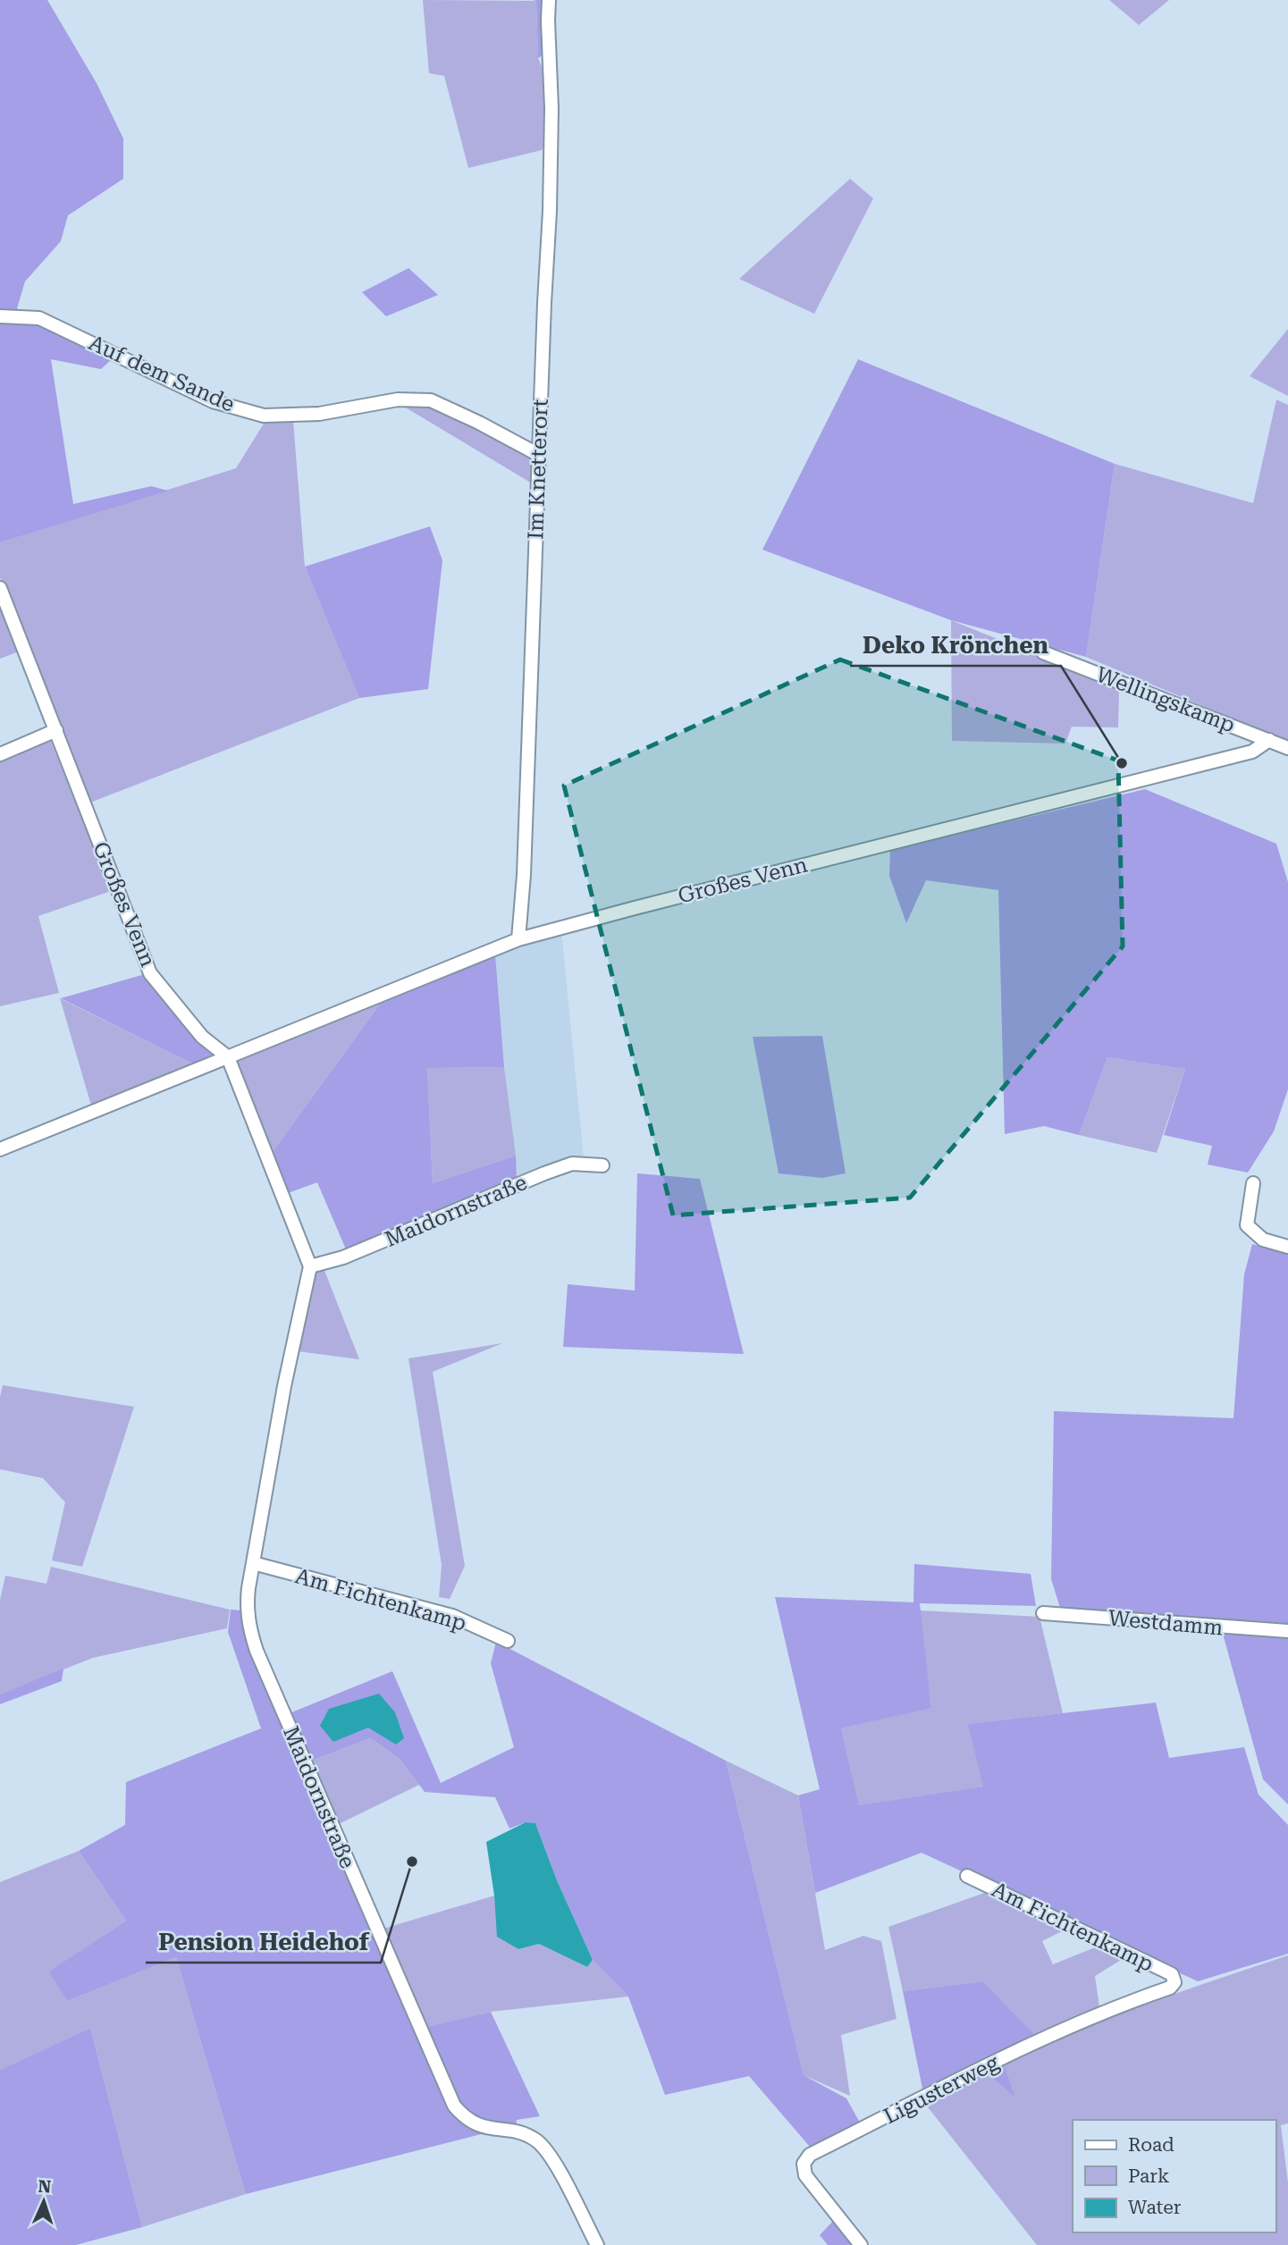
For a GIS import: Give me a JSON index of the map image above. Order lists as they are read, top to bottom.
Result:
{
  "streets": {
    "street": [
      "Auf dem Sande",
      "Im Knetterort",
      "Wellingskamp",
      "Großes Venn",
      "Maidornstraße",
      "Am Fichtenkamp",
      "Westdamm",
      "Ligusterweg"
    ]
  },
  "crossings": [
    ["Auf dem Sande", "Im Knetterort"],
    ["Im Knetterort", "Großes Venn"],
    ["Wellingskamp", "Großes Venn"],
    ["Maidornstraße", "Am Fichtenkamp"],
    ["Am Fichtenkamp", "Ligusterweg"]
  ],
  "places": ["Deko Krönchen", "Pension Heidehof"],
  "legend": ["Road", "Park", "Water"],
  "north": "top"
}
